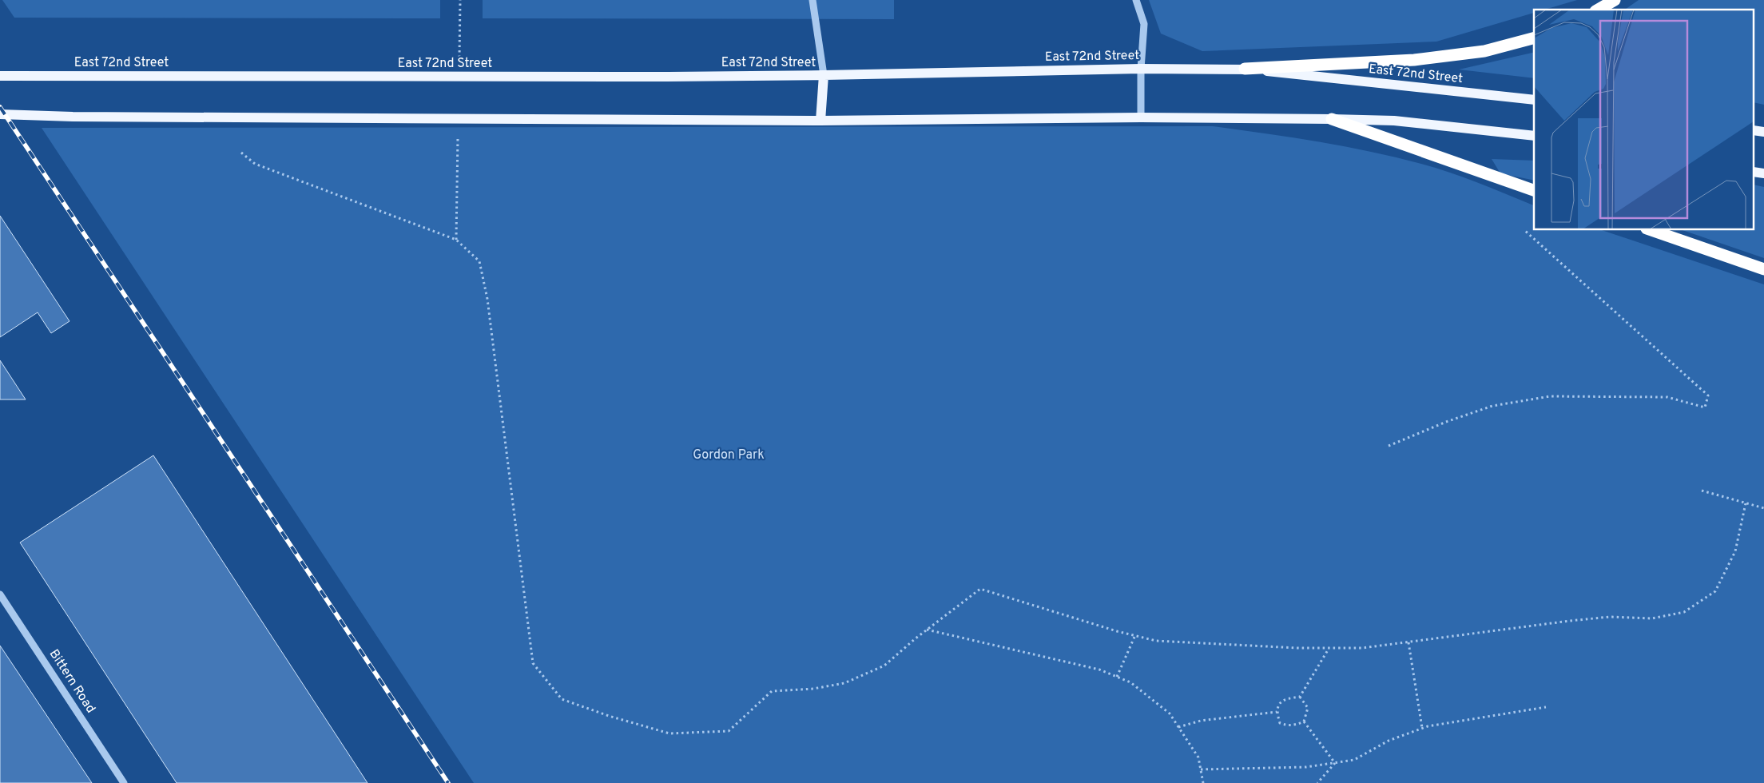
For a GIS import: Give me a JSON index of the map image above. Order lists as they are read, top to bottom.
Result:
{
  "streets": {
    "main road": ["East 72nd Street"],
    "street": ["Bittern Road"]
  },
  "parks": ["Gordon Park"]
}
